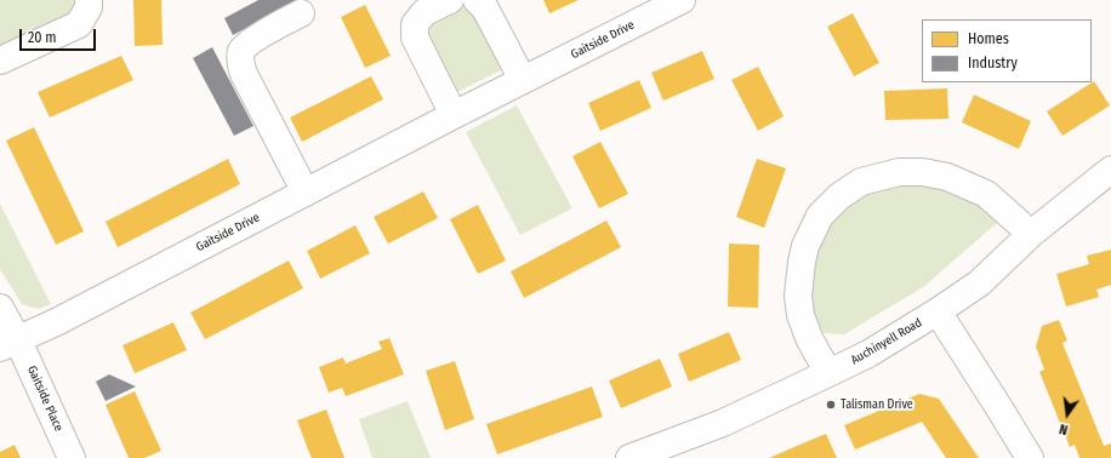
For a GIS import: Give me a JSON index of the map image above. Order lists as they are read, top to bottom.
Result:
{
  "streets": {
    "street": ["Gaitside Drive", "Auchinyell Road", "Gaitside Place"]
  },
  "crossings": [
    ["Gaitside Drive", "Gaitside Place"]
  ],
  "places": ["Talisman Drive"],
  "legend": ["Homes", "Industry"],
  "scale_bar": "20 m",
  "north": "bottom"
}
